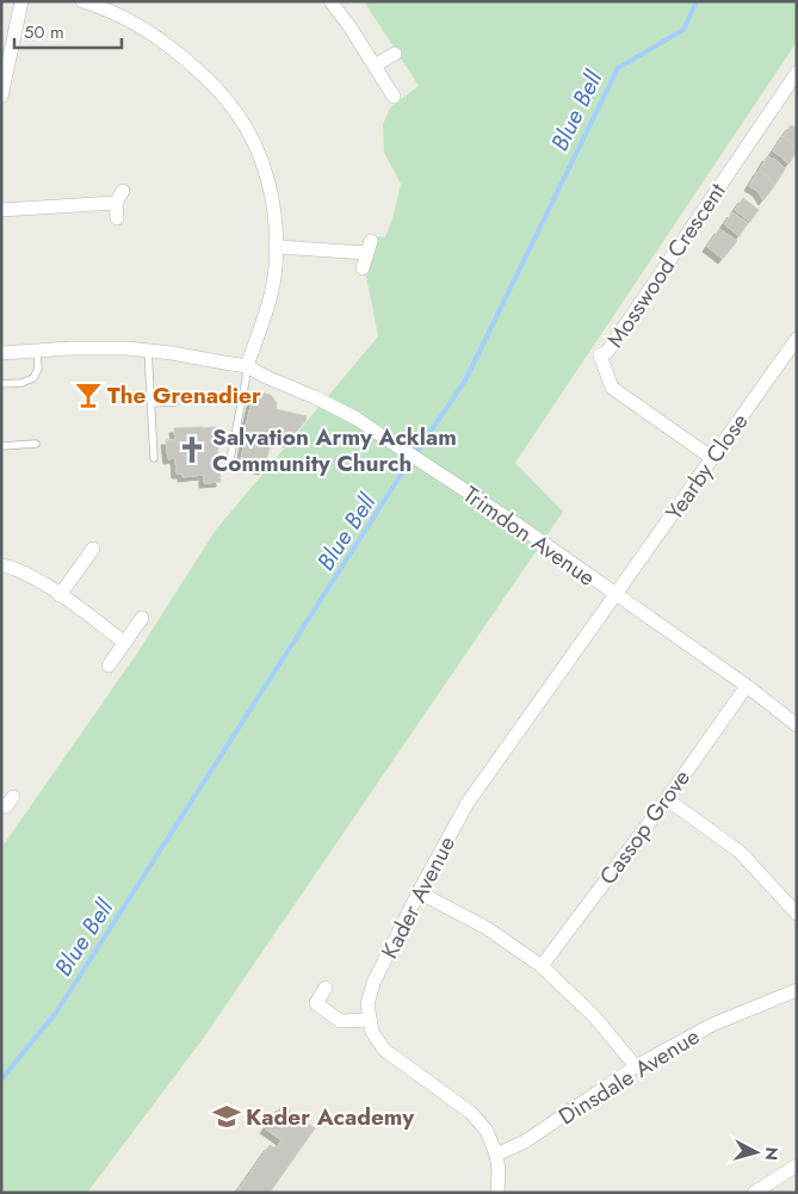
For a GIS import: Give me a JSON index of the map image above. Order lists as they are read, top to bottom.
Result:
{
  "streets": {
    "street": [
      "Mosswood Crescent",
      "Yearby Close",
      "Trimdon Avenue",
      "Cassop Grove",
      "Kader Avenue",
      "Dinsdale Avenue"
    ]
  },
  "crossings": [
    ["Mosswood Crescent", "Yearby Close"],
    ["Yearby Close", "Trimdon Avenue"],
    ["Yearby Close", "Kader Avenue"],
    ["Trimdon Avenue", "Cassop Grove"],
    ["Trimdon Avenue", "Kader Avenue"],
    ["Kader Avenue", "Dinsdale Avenue"]
  ],
  "water": ["Blue Bell"],
  "places": {
    "bar": ["The Grenadier"],
    "church": ["Salvation Army Acklam Community Church"],
    "school or university": ["Kader Academy"]
  },
  "scale_bar": "50 m",
  "north": "right"
}
